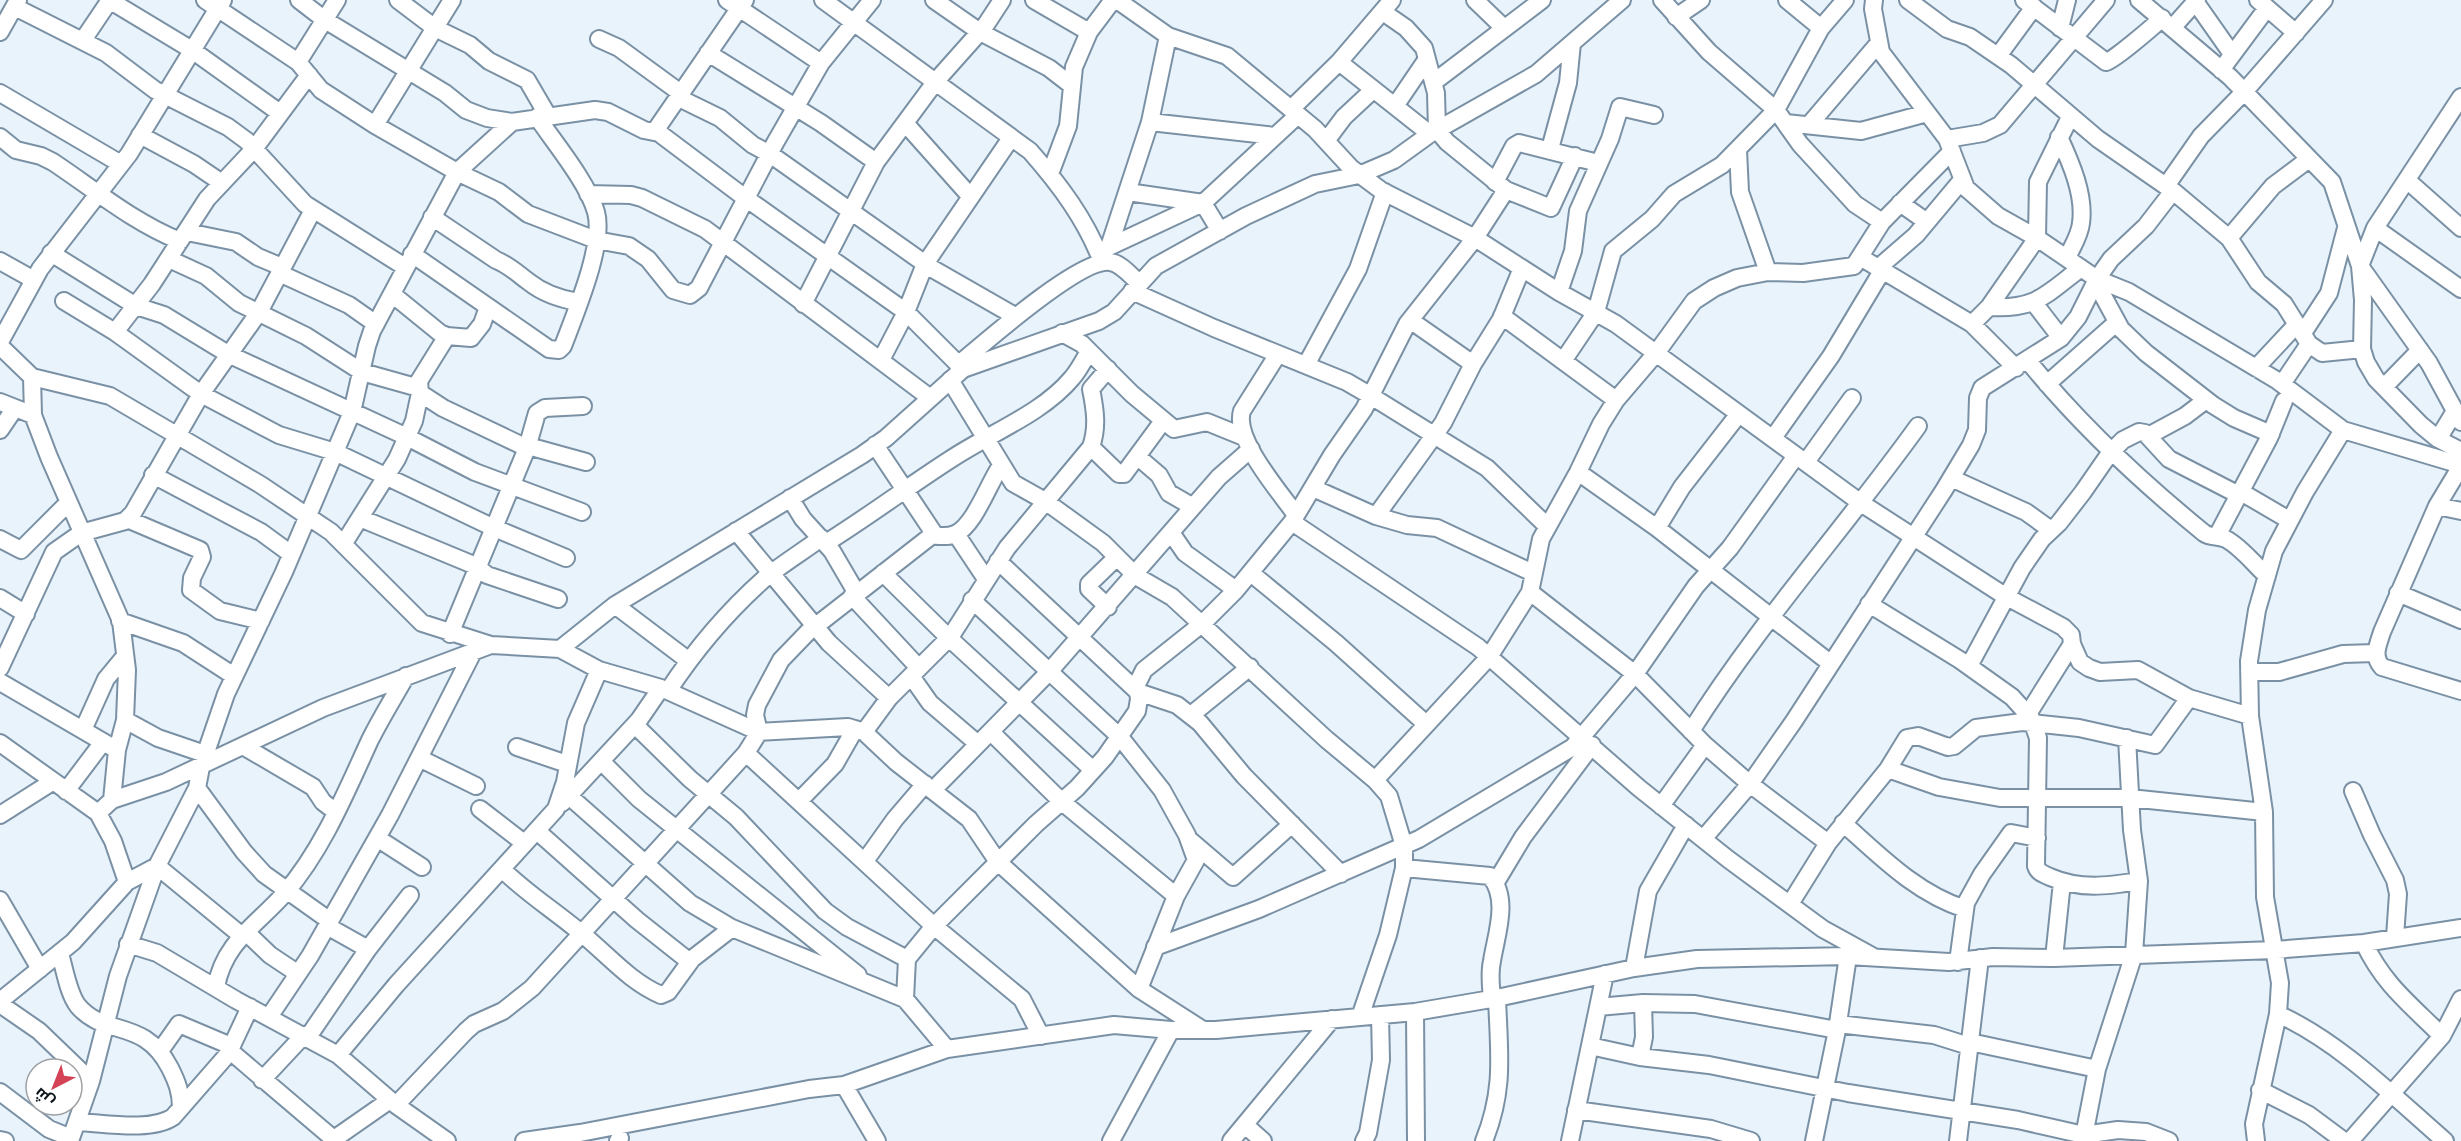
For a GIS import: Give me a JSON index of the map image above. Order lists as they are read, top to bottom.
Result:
{
  "north": "bottom left"
}
